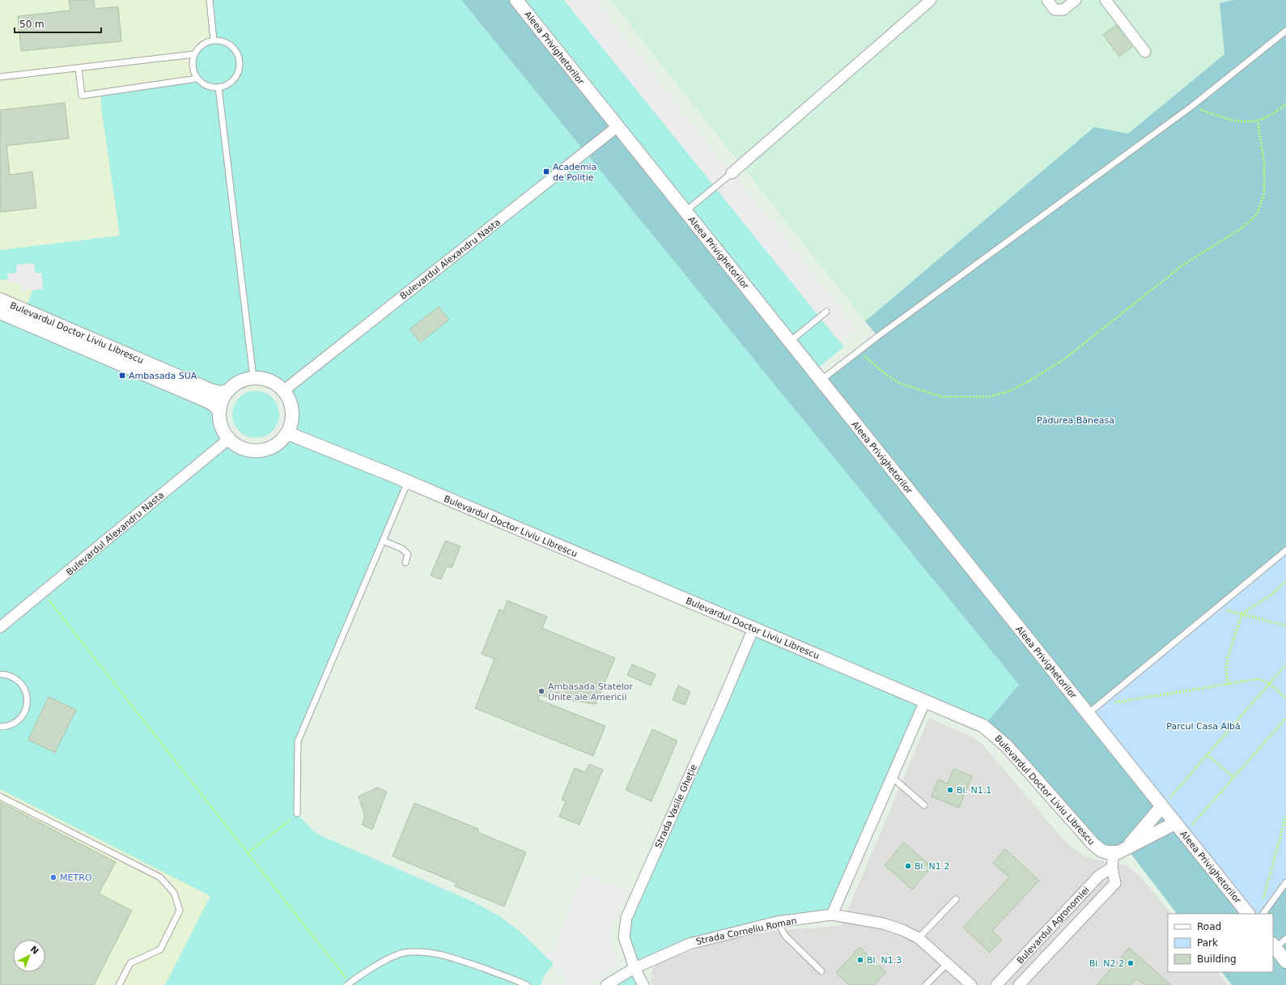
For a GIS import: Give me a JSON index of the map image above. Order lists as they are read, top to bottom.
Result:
{
  "streets": {
    "street": [
      "Aleea Privighetorilor",
      "Bulevardul Alexandru Nasta",
      "Bulevardul Doctor Liviu Librescu",
      "Strada Vasile Gheție",
      "Bulevardul Agronomiei",
      "Strada Corneliu Roman"
    ]
  },
  "crossings": [
    ["Aleea Privighetorilor", "Bulevardul Alexandru Nasta"],
    ["Bulevardul Alexandru Nasta", "Bulevardul Doctor Liviu Librescu"],
    ["Bulevardul Doctor Liviu Librescu", "Strada Vasile Gheție"],
    ["Bulevardul Doctor Liviu Librescu", "Bulevardul Agronomiei"],
    ["Strada Vasile Gheție", "Strada Corneliu Roman"]
  ],
  "parks": ["Pădurea Băneasa", "Parcul Casa Albă"],
  "places": {
    "transit": ["Academia de Poliție", "Ambasada SUA"],
    "other": [
      "Ambasada Statelor Unite ale Americii",
      "Bl. N1.1",
      "Bl. N1.2",
      "METRO",
      "Bl. N1.3",
      "Bl. N2.2"
    ]
  },
  "legend": ["Road", "Park", "Building"],
  "scale_bar": "50 m",
  "north": "top right"
}
